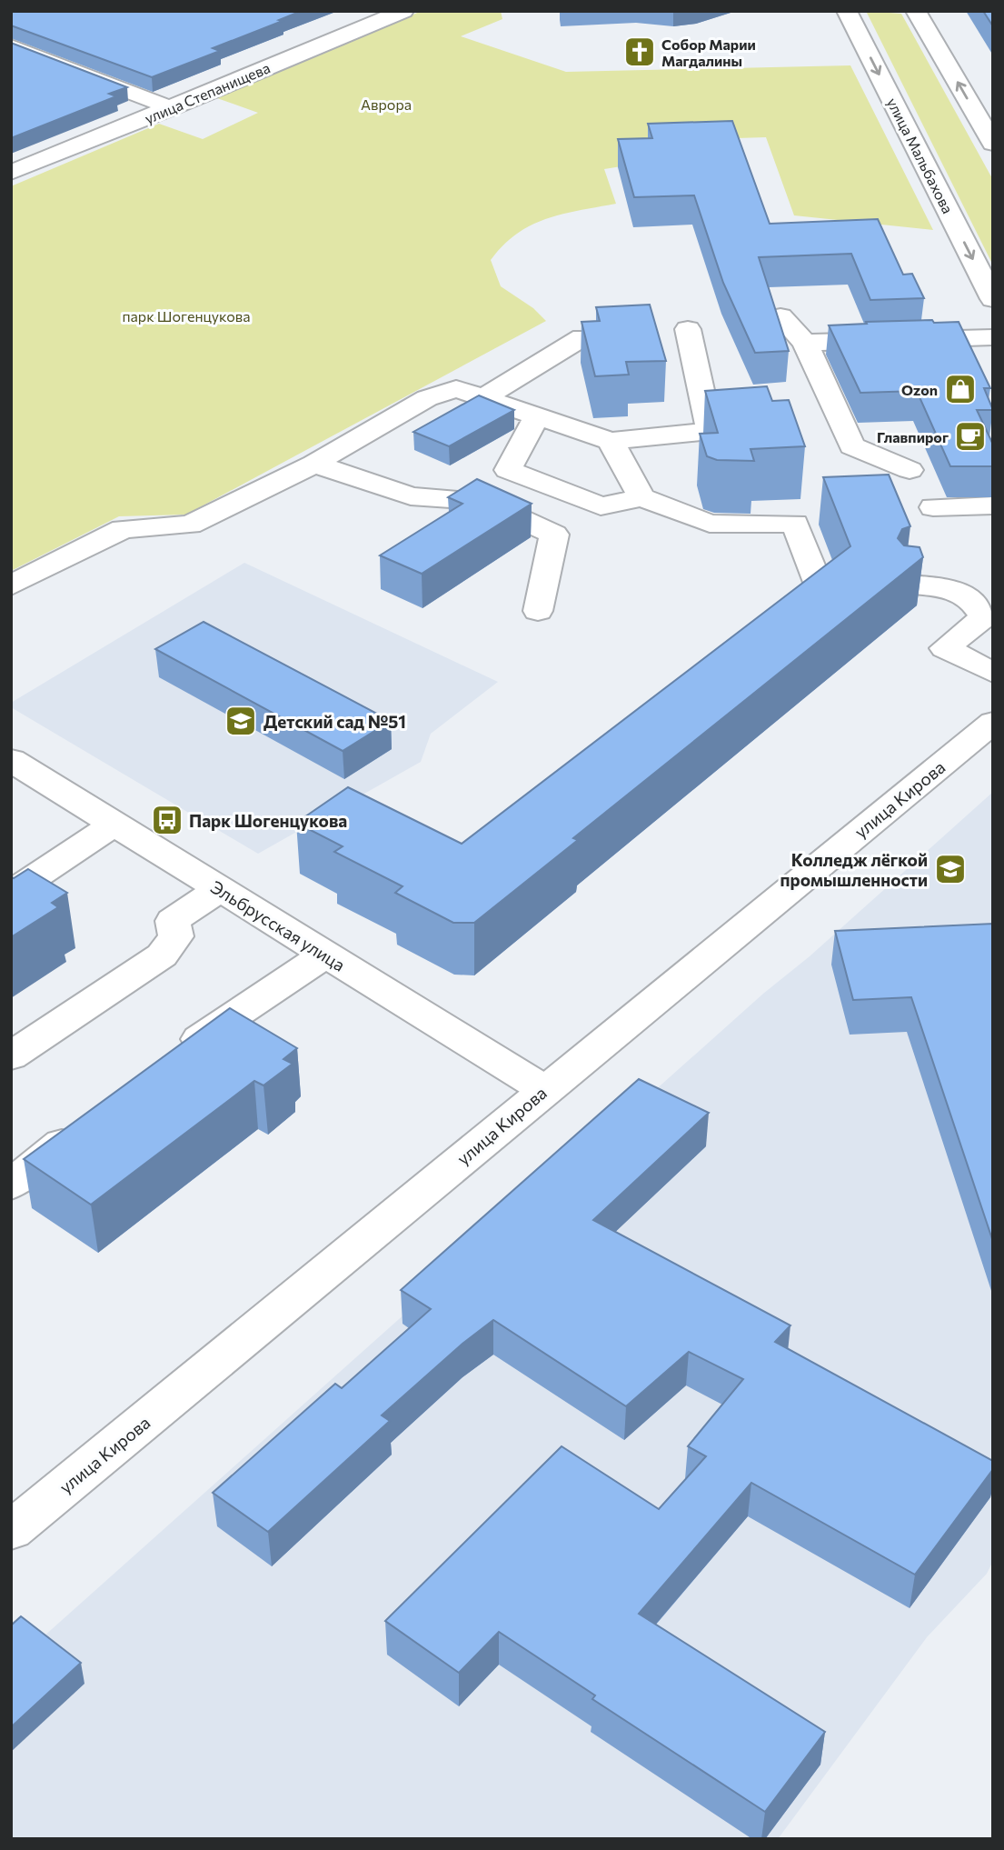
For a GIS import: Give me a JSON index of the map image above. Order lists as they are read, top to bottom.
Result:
{
  "streets": {
    "main road": [
      "улица Степанищева",
      "улица Мальбахова",
      "улица Кирова",
      "Эльбрусская улица"
    ]
  },
  "crossings": [
    ["улица Кирова", "Эльбрусская улица"]
  ],
  "parks": ["Аврора", "парк Шогенцукова"],
  "places": {
    "church": ["Собор Марии Магдалины"],
    "shop": ["Ozon"],
    "cafe": ["Главпирог"],
    "school or university": ["Детский сад №51", "Колледж лёгкой промышленности"],
    "bus stop": ["Парк Шогенцукова"]
  }
}
